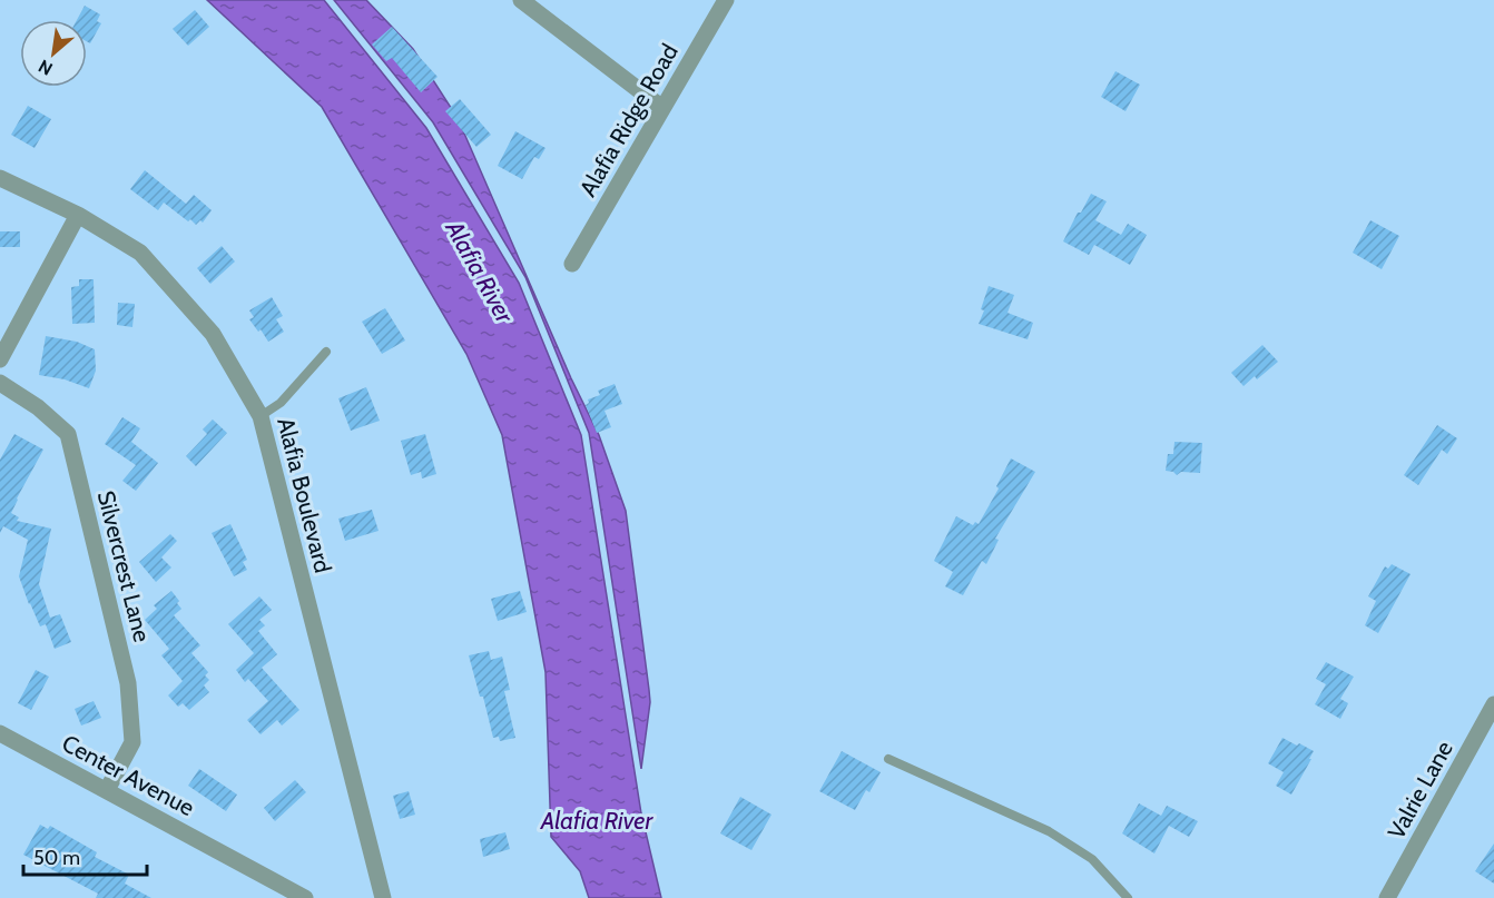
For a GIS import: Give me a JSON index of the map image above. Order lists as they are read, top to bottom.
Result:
{
  "streets": {
    "street": [
      "Alafia Ridge Road",
      "Alafia Boulevard",
      "Silvercrest Lane",
      "Center Avenue",
      "Valrie Lane"
    ]
  },
  "crossings": [
    ["Silvercrest Lane", "Center Avenue"]
  ],
  "water": ["Alafia River"],
  "scale_bar": "50 m",
  "north": "bottom left"
}
